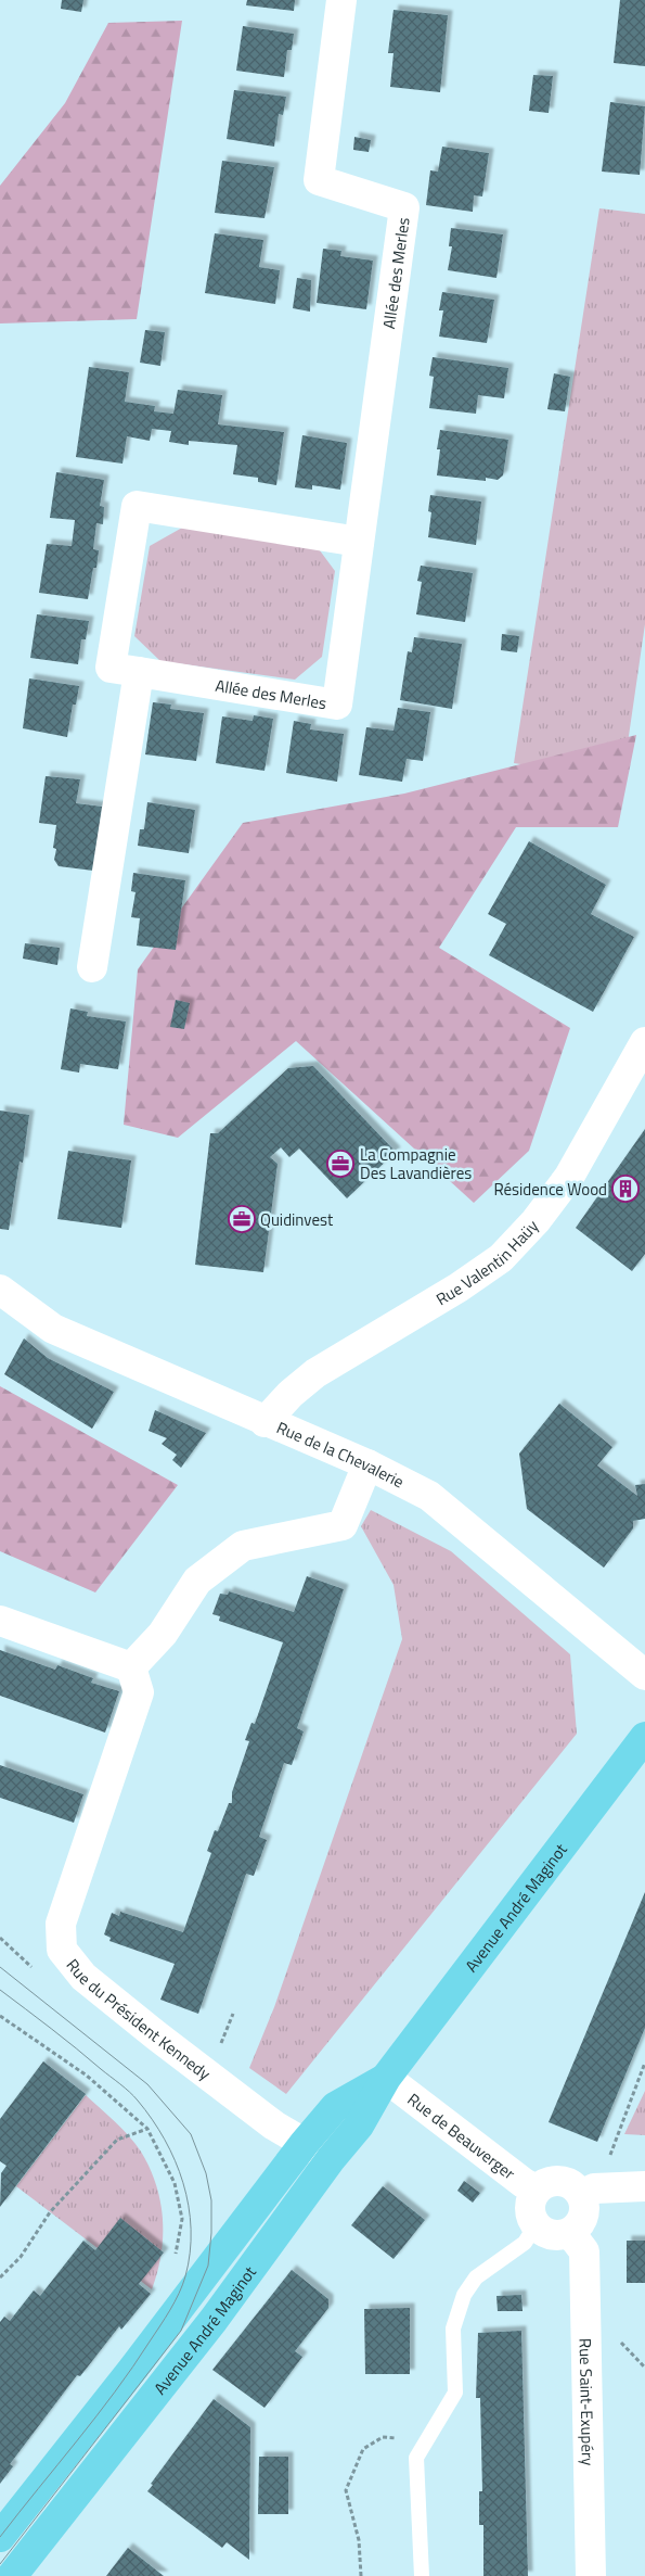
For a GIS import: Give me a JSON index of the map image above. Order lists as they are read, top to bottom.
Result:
{
  "streets": {
    "main road": ["Avenue André Maginot"],
    "street": [
      "Allée des Merles",
      "Rue Valentin Haüy",
      "Rue de la Chevalerie",
      "Rue du Président Kennedy",
      "Rue de Beauverger",
      "Rue Saint-Exupéry"
    ]
  },
  "crossings": [
    ["Rue Valentin Haüy", "Rue de la Chevalerie"],
    ["Avenue André Maginot", "Rue du Président Kennedy"],
    ["Avenue André Maginot", "Rue de Beauverger"],
    ["Rue de Beauverger", "Rue Saint-Exupéry"]
  ],
  "places": {
    "office": ["La Compagnie Des Lavandières", "Quidinvest"],
    "building": ["Résidence Wood"]
  }
}
